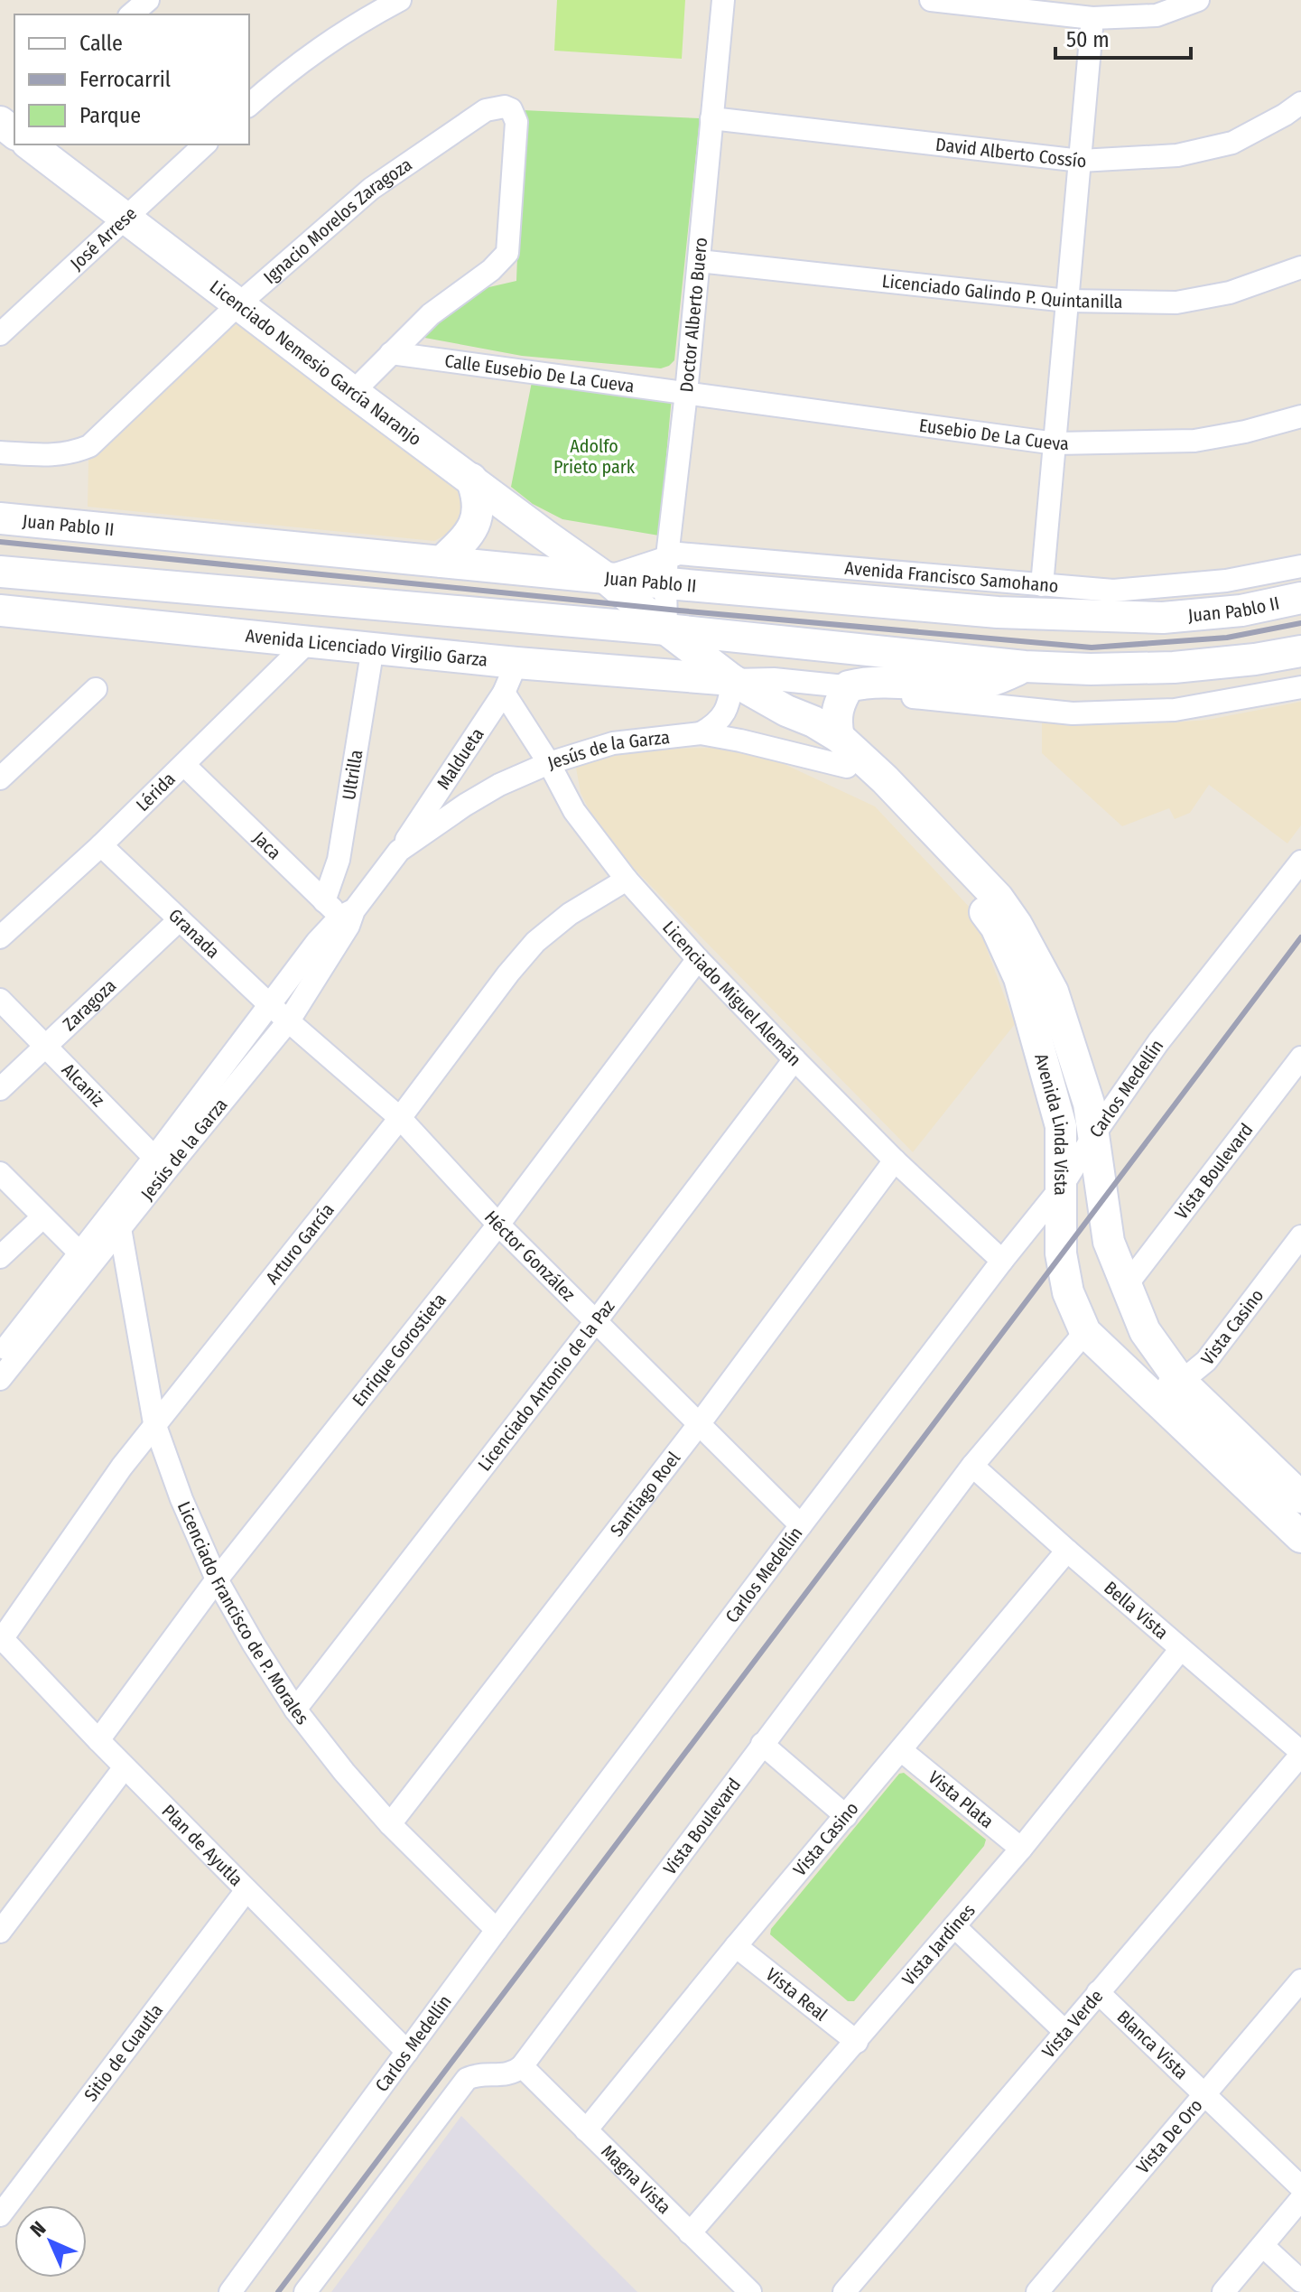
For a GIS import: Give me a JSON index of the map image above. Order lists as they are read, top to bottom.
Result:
{
  "streets": {
    "street": [
      "David Alberto Cossío",
      "Ignacio Morelos Zaragoza",
      "José Arrese",
      "Licenciado Galindo P. Quintanilla",
      "Doctor Alberto Buero",
      "Licenciado Nemesio García Naranjo",
      "Calle Eusebio De La Cueva",
      "Eusebio De La Cueva",
      "Juan Pablo II",
      "Avenida Francisco Samohano",
      "Avenida Licenciado Virgilio Garza",
      "Jesús de la Garza",
      "Maldueta",
      "Ultrilla",
      "Lérida",
      "Jaca",
      "Granada",
      "Licenciado Miguel Alemán",
      "Zaragoza",
      "Alcaniz",
      "Carlos Medellín",
      "Avenida Linda Vista",
      "Vista Boulevard",
      "Arturo García",
      "Héctor González",
      "Vista Casino",
      "Enrique Gorostieta",
      "Licenciado Antonio de la Paz",
      "Santiago Roel",
      "Bella Vista",
      "Licenciado Francisco de P. Morales",
      "Vista Plata",
      "Plan de Ayutla",
      "Vista Jardines",
      "Vista Real",
      "Vista Verde",
      "Blanca Vista",
      "Sitio de Cuautla",
      "Vista De Oro",
      "Magna Vista"
    ]
  },
  "crossings": [
    ["David Alberto Cossío", "Doctor Alberto Buero"],
    ["Ignacio Morelos Zaragoza", "Licenciado Nemesio García Naranjo"],
    ["Ignacio Morelos Zaragoza", "Calle Eusebio De La Cueva"],
    ["José Arrese", "Licenciado Nemesio García Naranjo"],
    ["Licenciado Galindo P. Quintanilla", "Doctor Alberto Buero"],
    ["Doctor Alberto Buero", "Licenciado Nemesio García Naranjo"],
    ["Doctor Alberto Buero", "Calle Eusebio De La Cueva"],
    ["Doctor Alberto Buero", "Eusebio De La Cueva"],
    ["Doctor Alberto Buero", "Juan Pablo II"],
    ["Doctor Alberto Buero", "Avenida Francisco Samohano"],
    ["Doctor Alberto Buero", "Avenida Linda Vista"],
    ["Licenciado Nemesio García Naranjo", "Juan Pablo II"],
    ["Licenciado Nemesio García Naranjo", "Avenida Linda Vista"],
    ["Calle Eusebio De La Cueva", "Eusebio De La Cueva"],
    ["Juan Pablo II", "Avenida Francisco Samohano"],
    ["Avenida Licenciado Virgilio Garza", "Maldueta"],
    ["Avenida Licenciado Virgilio Garza", "Ultrilla"],
    ["Avenida Licenciado Virgilio Garza", "Lérida"],
    ["Avenida Licenciado Virgilio Garza", "Avenida Linda Vista"],
    ["Jesús de la Garza", "Maldueta"],
    ["Jesús de la Garza", "Ultrilla"],
    ["Jesús de la Garza", "Jaca"],
    ["Jesús de la Garza", "Granada"],
    ["Jesús de la Garza", "Licenciado Miguel Alemán"],
    ["Jesús de la Garza", "Alcaniz"],
    ["Jesús de la Garza", "Avenida Linda Vista"],
    ["Jesús de la Garza", "Héctor González"],
    ["Jesús de la Garza", "Licenciado Francisco de P. Morales"],
    ["Maldueta", "Licenciado Miguel Alemán"],
    ["Ultrilla", "Jaca"],
    ["Lérida", "Jaca"],
    ["Lérida", "Granada"],
    ["Granada", "Zaragoza"],
    ["Granada", "Héctor González"],
    ["Licenciado Miguel Alemán", "Carlos Medellín"],
    ["Licenciado Miguel Alemán", "Arturo García"],
    ["Licenciado Miguel Alemán", "Enrique Gorostieta"],
    ["Licenciado Miguel Alemán", "Licenciado Antonio de la Paz"],
    ["Licenciado Miguel Alemán", "Santiago Roel"],
    ["Zaragoza", "Alcaniz"],
    ["Carlos Medellín", "Avenida Linda Vista"],
    ["Carlos Medellín", "Héctor González"],
    ["Carlos Medellín", "Licenciado Francisco de P. Morales"],
    ["Carlos Medellín", "Plan de Ayutla"],
    ["Avenida Linda Vista", "Vista Boulevard"],
    ["Avenida Linda Vista", "Vista Casino"],
    ["Vista Boulevard", "Bella Vista"],
    ["Vista Boulevard", "Magna Vista"],
    ["Arturo García", "Héctor González"],
    ["Arturo García", "Licenciado Francisco de P. Morales"],
    ["Arturo García", "Plan de Ayutla"],
    ["Héctor González", "Enrique Gorostieta"],
    ["Héctor González", "Licenciado Antonio de la Paz"],
    ["Héctor González", "Santiago Roel"],
    ["Vista Casino", "Bella Vista"],
    ["Vista Casino", "Vista Plata"],
    ["Vista Casino", "Vista Real"],
    ["Vista Casino", "Magna Vista"],
    ["Enrique Gorostieta", "Licenciado Francisco de P. Morales"],
    ["Enrique Gorostieta", "Plan de Ayutla"],
    ["Licenciado Antonio de la Paz", "Licenciado Francisco de P. Morales"],
    ["Santiago Roel", "Licenciado Francisco de P. Morales"],
    ["Bella Vista", "Vista Jardines"],
    ["Bella Vista", "Vista Verde"],
    ["Vista Plata", "Vista Jardines"],
    ["Plan de Ayutla", "Sitio de Cuautla"],
    ["Vista Jardines", "Vista Real"],
    ["Vista Jardines", "Magna Vista"],
    ["Vista Verde", "Blanca Vista"],
    ["Blanca Vista", "Vista De Oro"]
  ],
  "parks": ["Adolfo Prieto park"],
  "legend": ["Calle", "Ferrocarril", "Parque"],
  "scale_bar": "50 m",
  "north": "top left"
}
